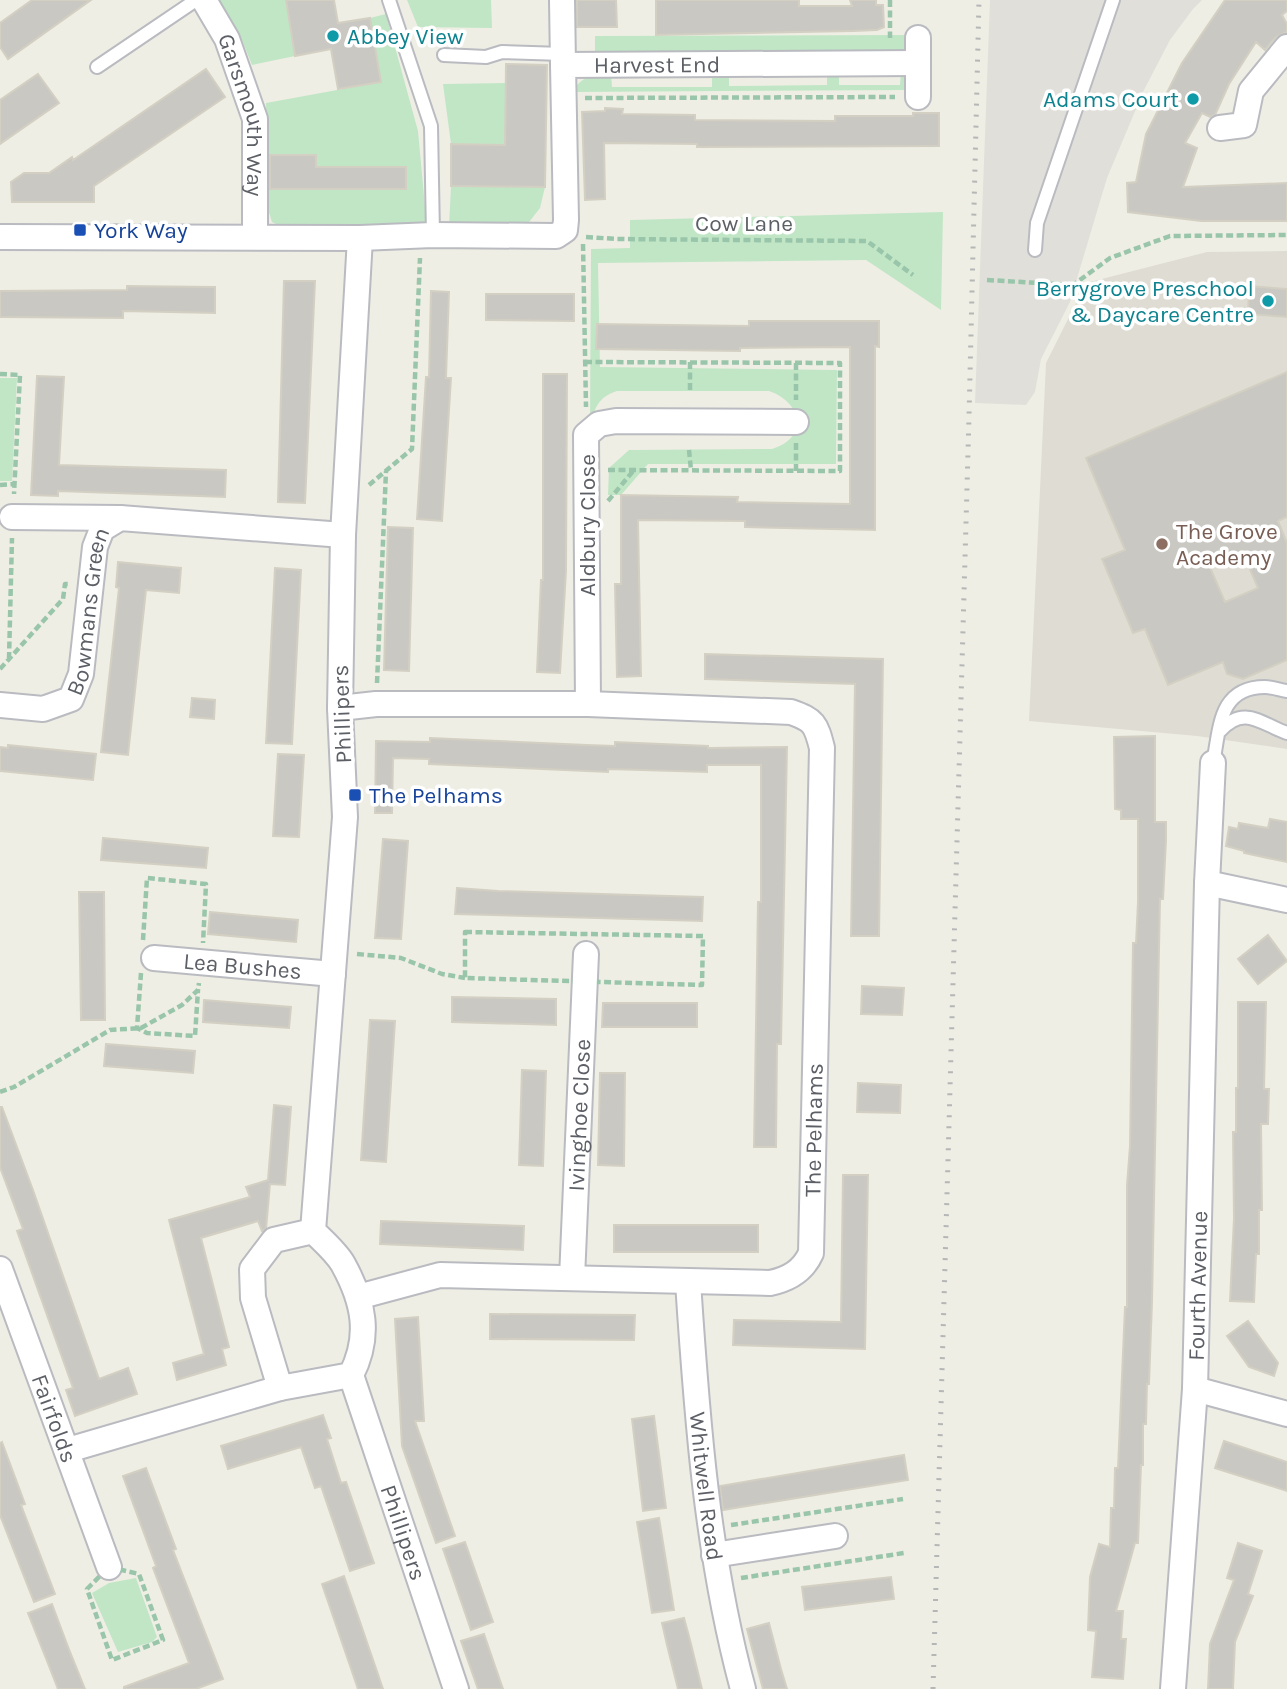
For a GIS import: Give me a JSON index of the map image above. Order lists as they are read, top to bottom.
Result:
{
  "streets": {
    "street": [
      "Harvest End",
      "Garsmouth Way",
      "Aldbury Close",
      "Bowmans Green",
      "Phillipers",
      "Lea Bushes",
      "Ivinghoe Close",
      "The Pelhams",
      "Fourth Avenue",
      "Fairfolds",
      "Whitwell Road"
    ],
    "path": ["Cow Lane"]
  },
  "crossings": [
    ["Harvest End", "Cow Lane"],
    ["Aldbury Close", "The Pelhams"],
    ["Bowmans Green", "Phillipers"],
    ["Phillipers", "Lea Bushes"],
    ["Phillipers", "The Pelhams"],
    ["Ivinghoe Close", "The Pelhams"],
    ["The Pelhams", "Whitwell Road"]
  ],
  "places": {
    "other": [
      "Abbey View",
      "Adams Court",
      "Berrygrove Preschool & Daycare Centre",
      "The Grove Academy"
    ],
    "transit": ["York Way", "The Pelhams"]
  }
}
